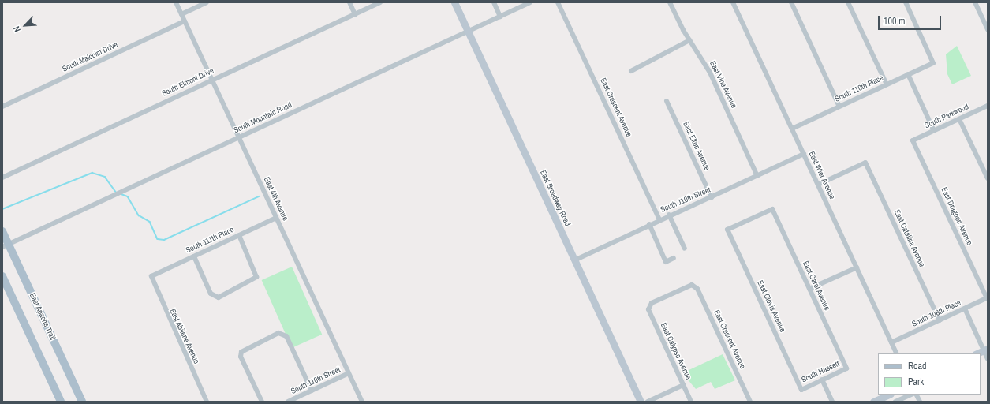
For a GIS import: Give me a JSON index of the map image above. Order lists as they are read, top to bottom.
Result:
{
  "streets": {
    "main road": ["East Broadway Road", "East Apache Trail"],
    "street": [
      "South Malcolm Drive",
      "South Elmont Drive",
      "East Vine Avenue",
      "South 110th Place",
      "East Crescent Avenue",
      "South Parkwood",
      "South Mountain Road",
      "East Elton Avenue",
      "East Wier Avenue",
      "East 4th Avenue",
      "South 110th Street",
      "East Dragoon Avenue",
      "East Catalina Avenue",
      "South 111th Place",
      "East Carol Avenue",
      "East Clovis Avenue",
      "South 108th Place",
      "East Abilene Avenue",
      "East Calypso Avenue",
      "South Hassett"
    ]
  },
  "crossings": [
    ["South Malcolm Drive", "East 4th Avenue"],
    ["South Elmont Drive", "East 4th Avenue"],
    ["East Vine Avenue", "South 110th Street"],
    ["South 110th Place", "East Wier Avenue"],
    ["East Crescent Avenue", "South 110th Street"],
    ["East Crescent Avenue", "East Calypso Avenue"],
    ["South Parkwood", "East Dragoon Avenue"],
    ["South Mountain Road", "East Broadway Road"],
    ["South Mountain Road", "East 4th Avenue"],
    ["South Mountain Road", "East Apache Trail"],
    ["East Elton Avenue", "South 110th Street"],
    ["East Wier Avenue", "South 110th Street"],
    ["East Wier Avenue", "East Catalina Avenue"],
    ["East Wier Avenue", "South 108th Place"],
    ["East Broadway Road", "South 110th Street"],
    ["East 4th Avenue", "South 110th Street"],
    ["East 4th Avenue", "South 111th Place"],
    ["East Dragoon Avenue", "South 108th Place"],
    ["East Catalina Avenue", "South 108th Place"],
    ["South 111th Place", "East Abilene Avenue"],
    ["East Carol Avenue", "East Clovis Avenue"],
    ["East Carol Avenue", "South Hassett"],
    ["East Clovis Avenue", "South Hassett"]
  ],
  "legend": ["Road", "Park"],
  "scale_bar": "100 m",
  "north": "bottom left"
}
